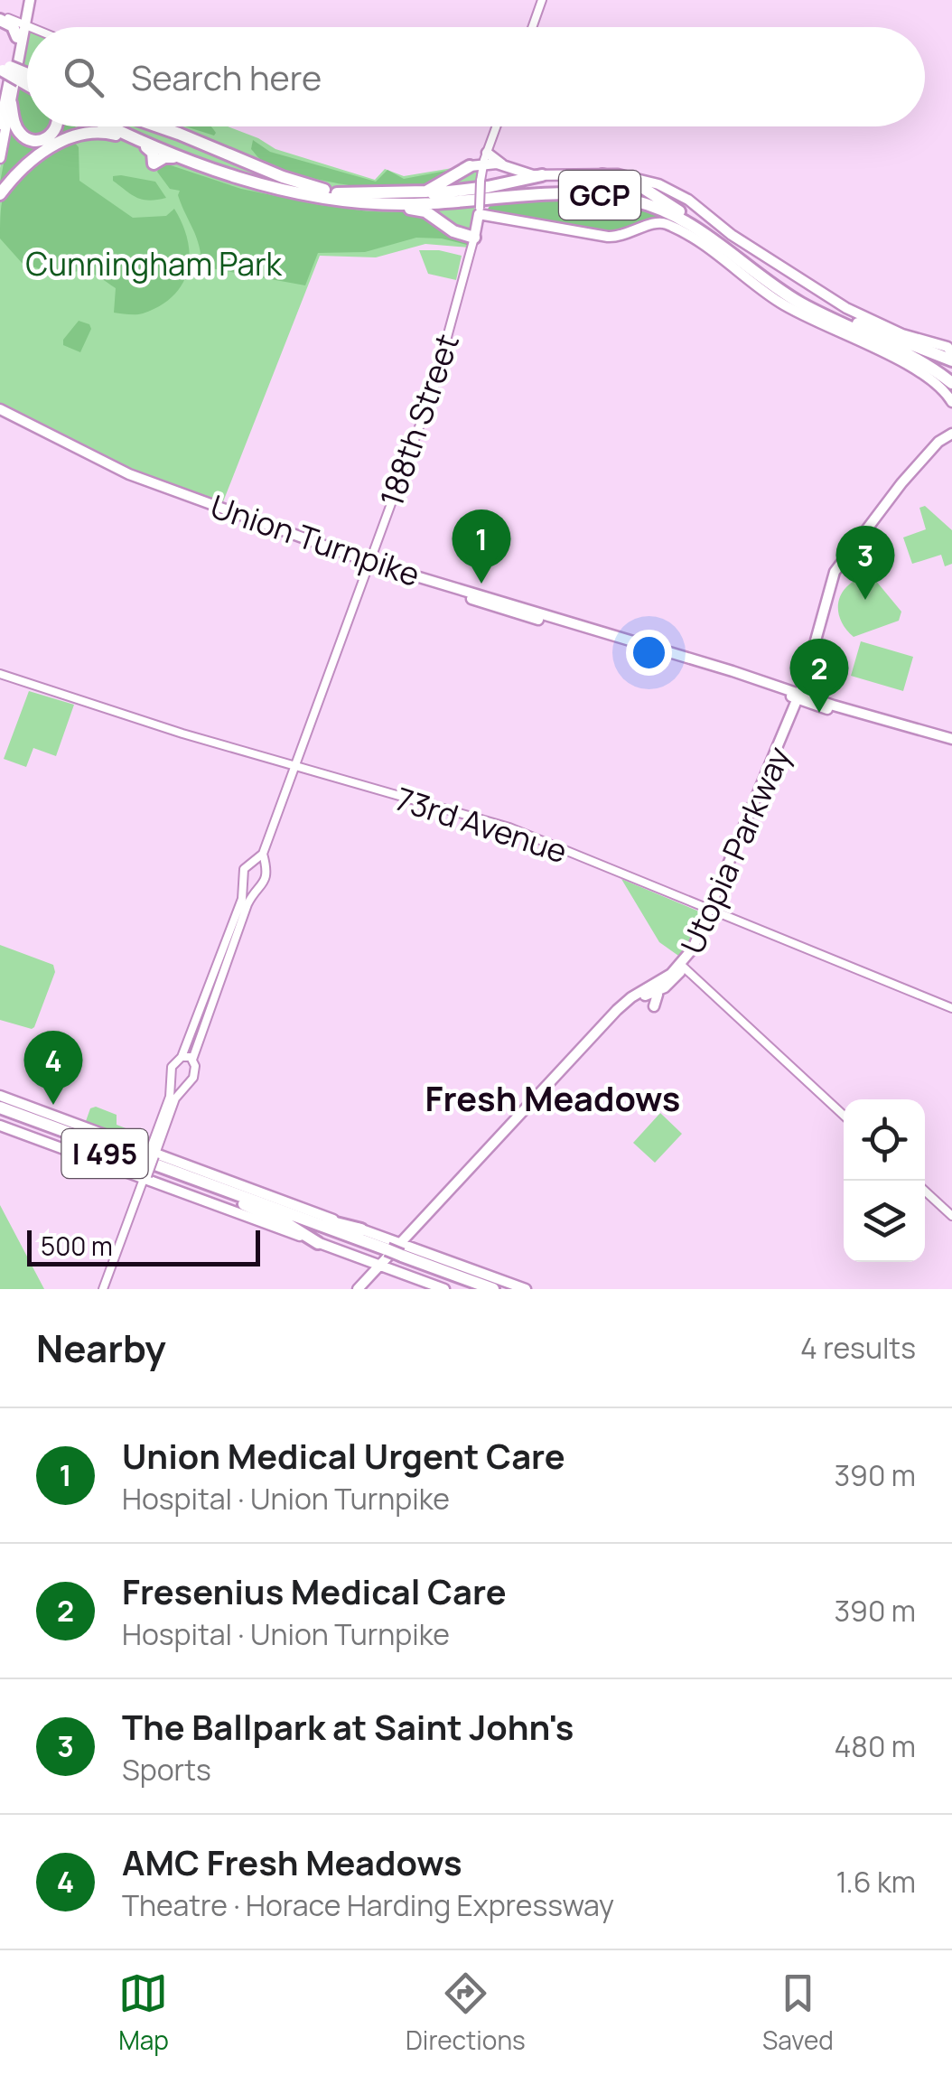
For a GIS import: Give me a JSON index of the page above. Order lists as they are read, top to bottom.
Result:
{
  "streets": {
    "highway": ["GCP", "I 495"],
    "main road": ["Union Turnpike", "Utopia Parkway"],
    "street": ["188th Street", "73rd Avenue"]
  },
  "crossings": [
    ["188th Street", "Union Turnpike"],
    ["188th Street", "73rd Avenue"],
    ["Union Turnpike", "Utopia Parkway"],
    ["73rd Avenue", "Utopia Parkway"],
    ["Utopia Parkway", "I 495"]
  ],
  "districts": ["Fresh Meadows"],
  "parks": ["Cunningham Park"],
  "scale_bar": "500 m",
  "page": {
    "search": "Search here",
    "pins": [
      "1",
      "3",
      "2",
      "4"
    ],
    "scale": "500 m",
    "heading": ["Nearby", "4 results"],
    "list": [
      {
        "mark": "1",
        "name": "Union Medical Urgent Care",
        "note": "Hospital · Union Turnpike",
        "value": "390 m"
      },
      {
        "mark": "2",
        "name": "Fresenius Medical Care",
        "note": "Hospital · Union Turnpike",
        "value": "390 m"
      },
      {
        "mark": "3",
        "name": "The Ballpark at Saint John's",
        "note": "Sports",
        "value": "480 m"
      },
      {
        "mark": "4",
        "name": "AMC Fresh Meadows",
        "note": "Theatre · Horace Harding Expressway",
        "value": "1.6 km"
      }
    ],
    "nav": ["Map", "Directions", "Saved"]
  }
}
